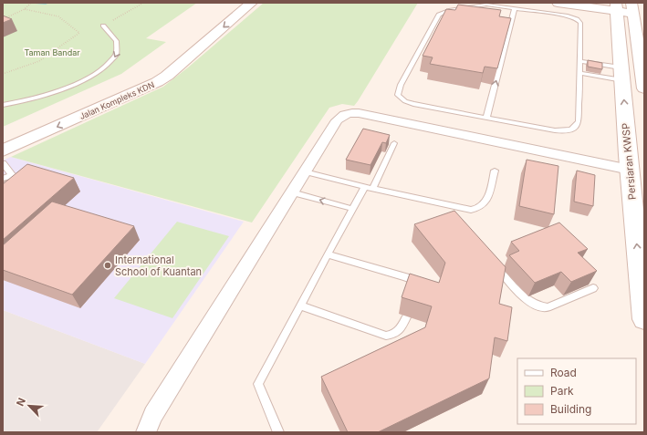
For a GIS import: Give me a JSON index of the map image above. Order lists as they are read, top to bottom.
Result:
{
  "streets": {
    "street": ["Jalan Kompleks KDN", "Persiaran KWSP"]
  },
  "one_way": ["Persiaran KWSP"],
  "parks": ["Taman Bandar"],
  "places": ["International School of Kuantan"],
  "legend": ["Road", "Park", "Building"],
  "north": "top left"
}
